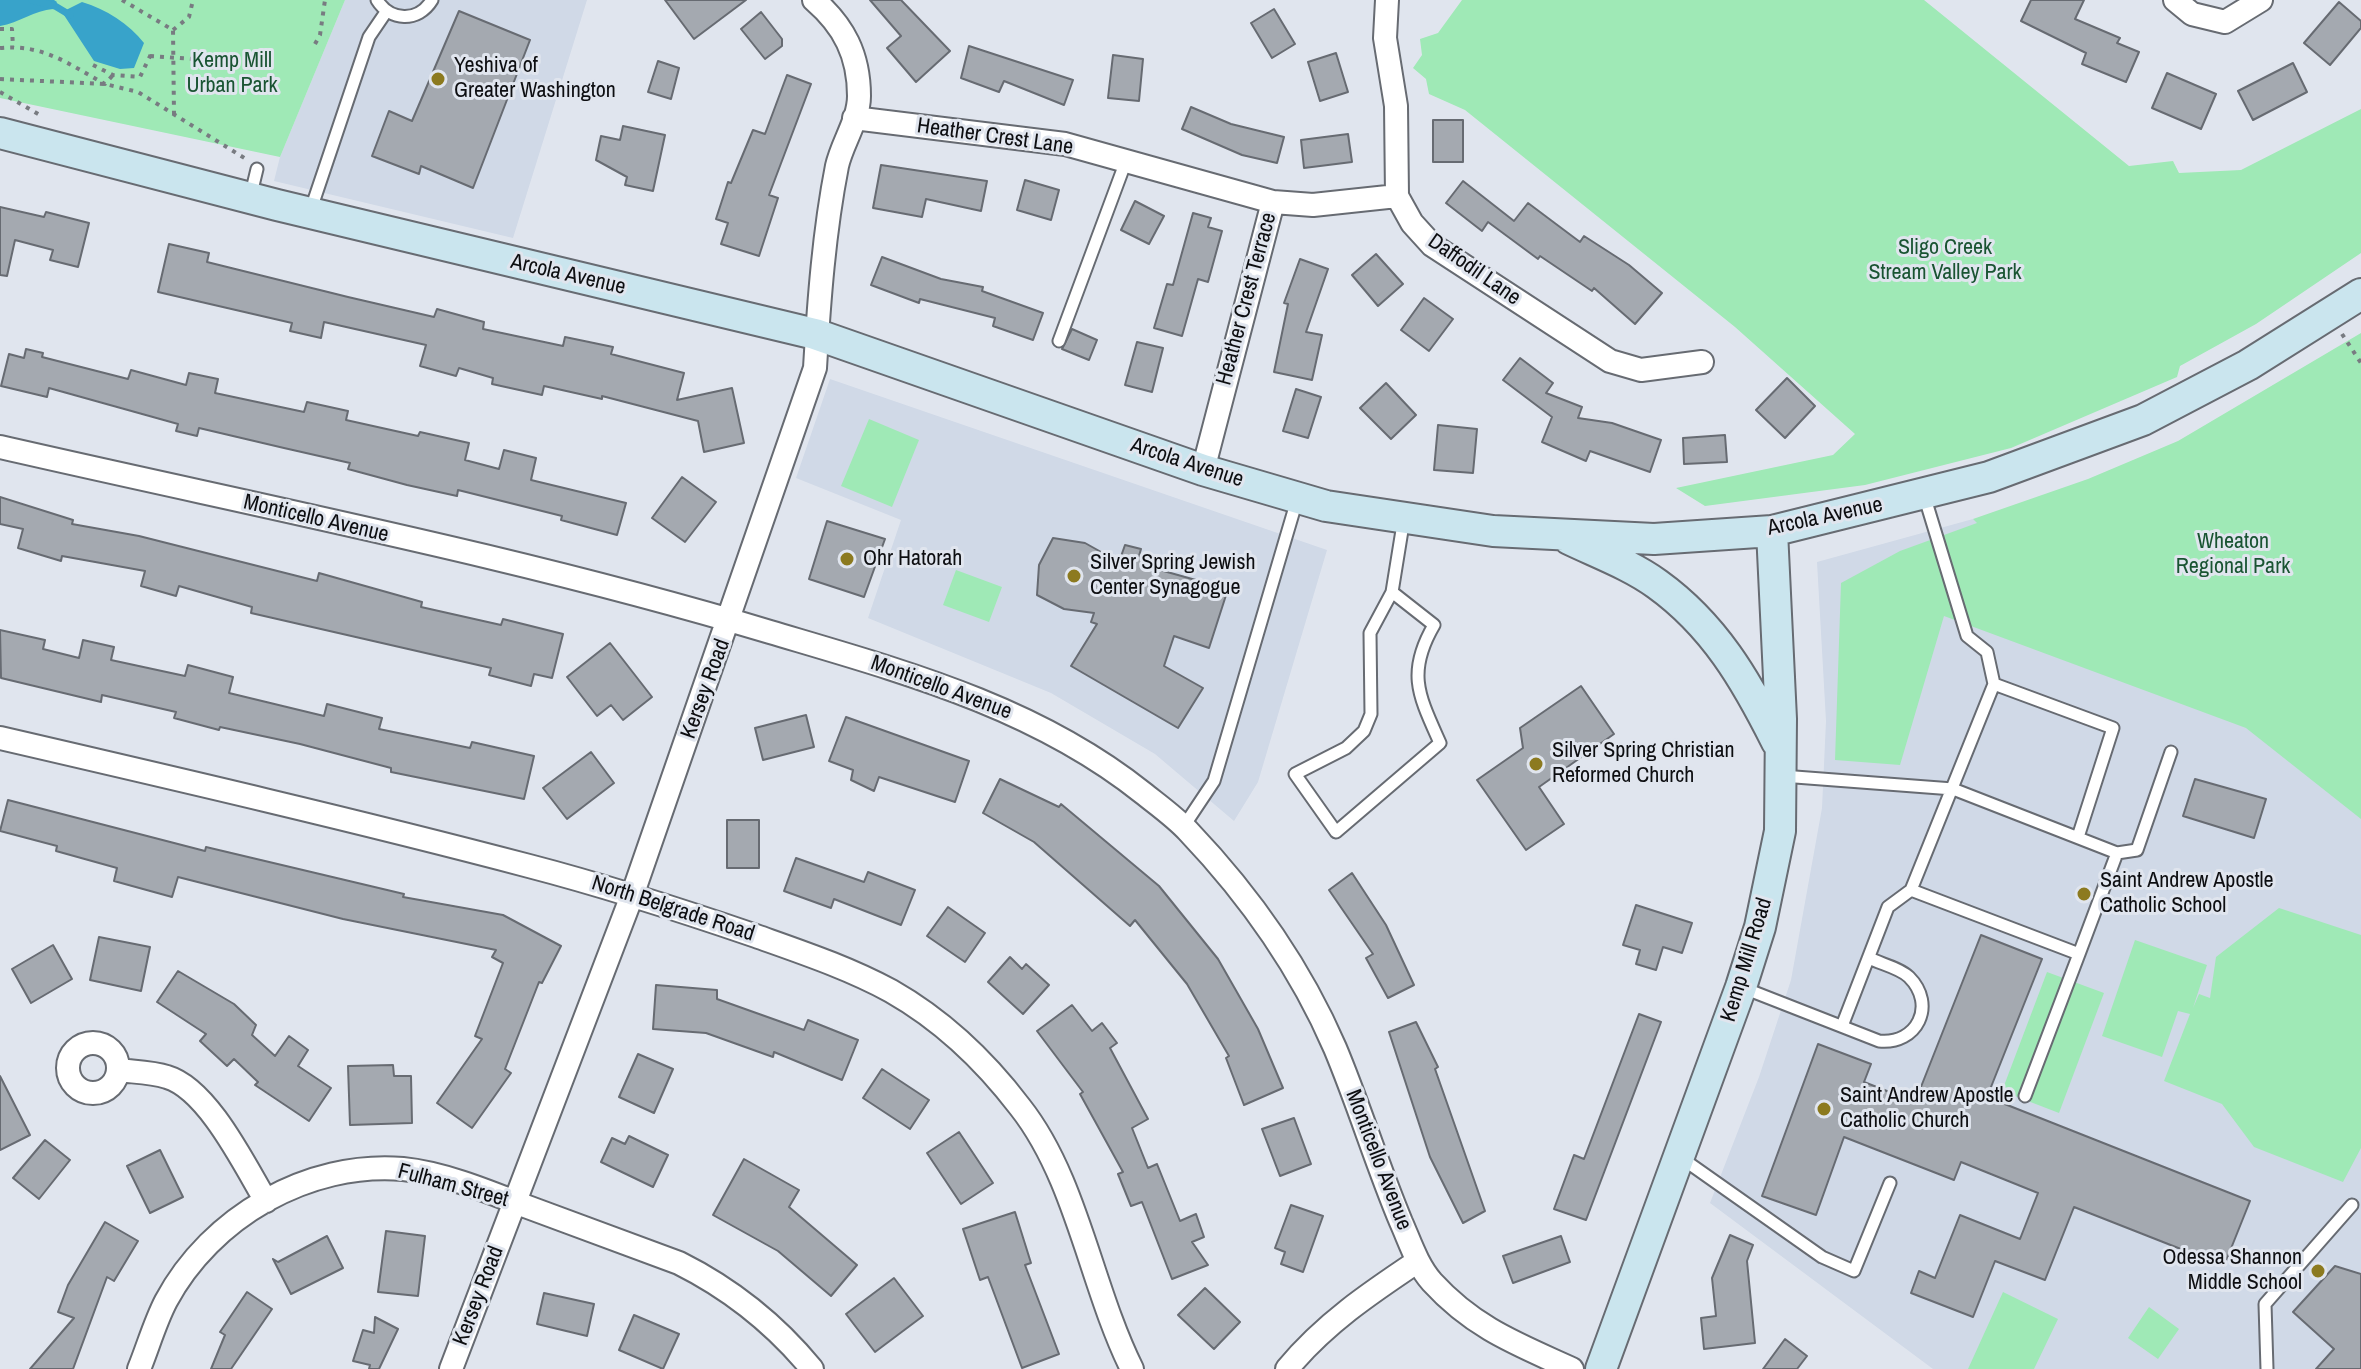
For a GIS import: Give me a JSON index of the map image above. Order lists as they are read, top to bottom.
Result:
{
  "streets": {
    "street": [
      "Heather Crest Lane",
      "Daffodil Lane",
      "Arcola Avenue",
      "Heather Crest Terrace",
      "Monticello Avenue",
      "Kersey Road",
      "North Belgrade Road",
      "Kemp Mill Road",
      "Fulham Street"
    ]
  },
  "crossings": [
    ["Heather Crest Lane", "Heather Crest Terrace"],
    ["Heather Crest Lane", "Kersey Road"],
    ["Daffodil Lane", "Heather Crest Terrace"],
    ["Arcola Avenue", "Heather Crest Terrace"],
    ["Arcola Avenue", "Kersey Road"],
    ["Arcola Avenue", "Kemp Mill Road"],
    ["Monticello Avenue", "Kersey Road"],
    ["Kersey Road", "North Belgrade Road"],
    ["Kersey Road", "Fulham Street"]
  ],
  "parks": ["Kemp Mill Urban Park", "Sligo Creek Stream Valley Park", "Wheaton Regional Park"],
  "places": [
    "Yeshiva of Greater Washington",
    "Ohr Hatorah",
    "Silver Spring Jewish Center Synagogue",
    "Silver Spring Christian Reformed Church",
    "Saint Andrew Apostle Catholic School",
    "Saint Andrew Apostle Catholic Church",
    "Odessa Shannon Middle School"
  ]
}
